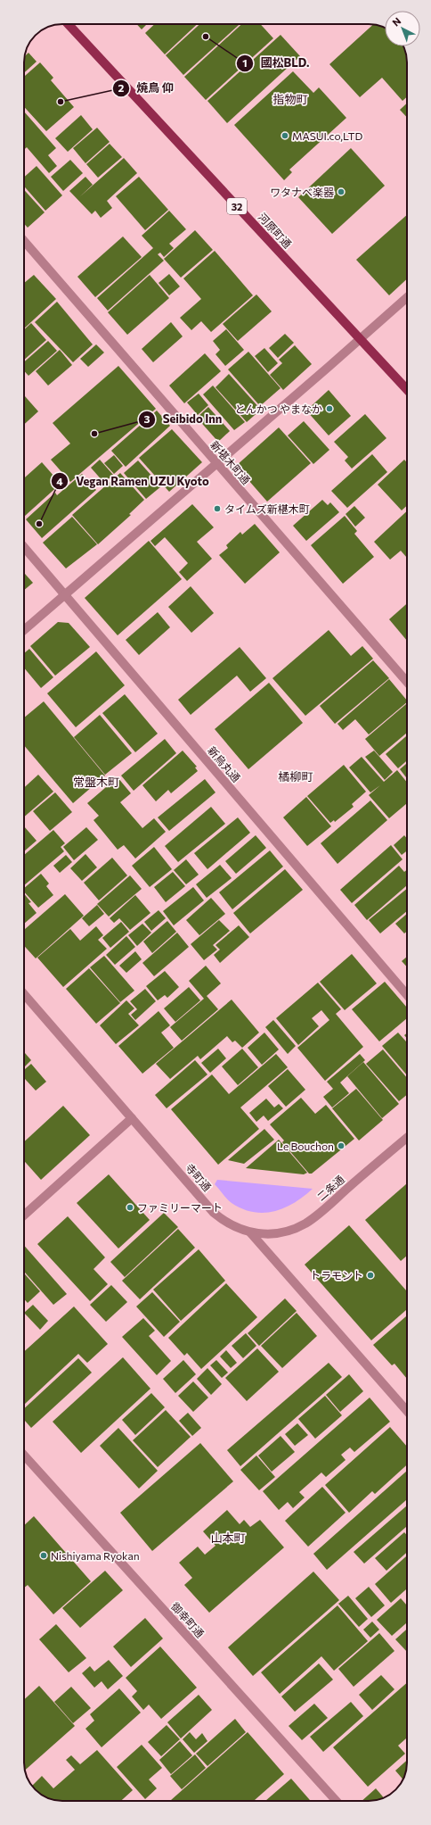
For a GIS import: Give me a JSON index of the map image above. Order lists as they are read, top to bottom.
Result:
{
  "streets": {
    "main road": ["32", "河原町通"],
    "street": [
      "新堪木町通",
      "新烏丸通",
      "寺町通",
      "二条通",
      "御幸町通"
    ]
  },
  "crossings": [
    ["寺町通", "二条通"]
  ],
  "districts": [
    "指物町",
    "橘柳町",
    "常盤木町",
    "山本町"
  ],
  "places": [
    "國松BLD.",
    "焼鳥 仰",
    "MASUI.co,LTD",
    "ワタナベ楽器",
    "とんかつ やまなか",
    "Seibido Inn",
    "タイムズ新椹木町",
    "Vegan Ramen UZU Kyoto",
    "Le Bouchon",
    "ファミリーマート",
    "トラモント",
    "Nishiyama Ryokan"
  ],
  "north": "top left"
}
